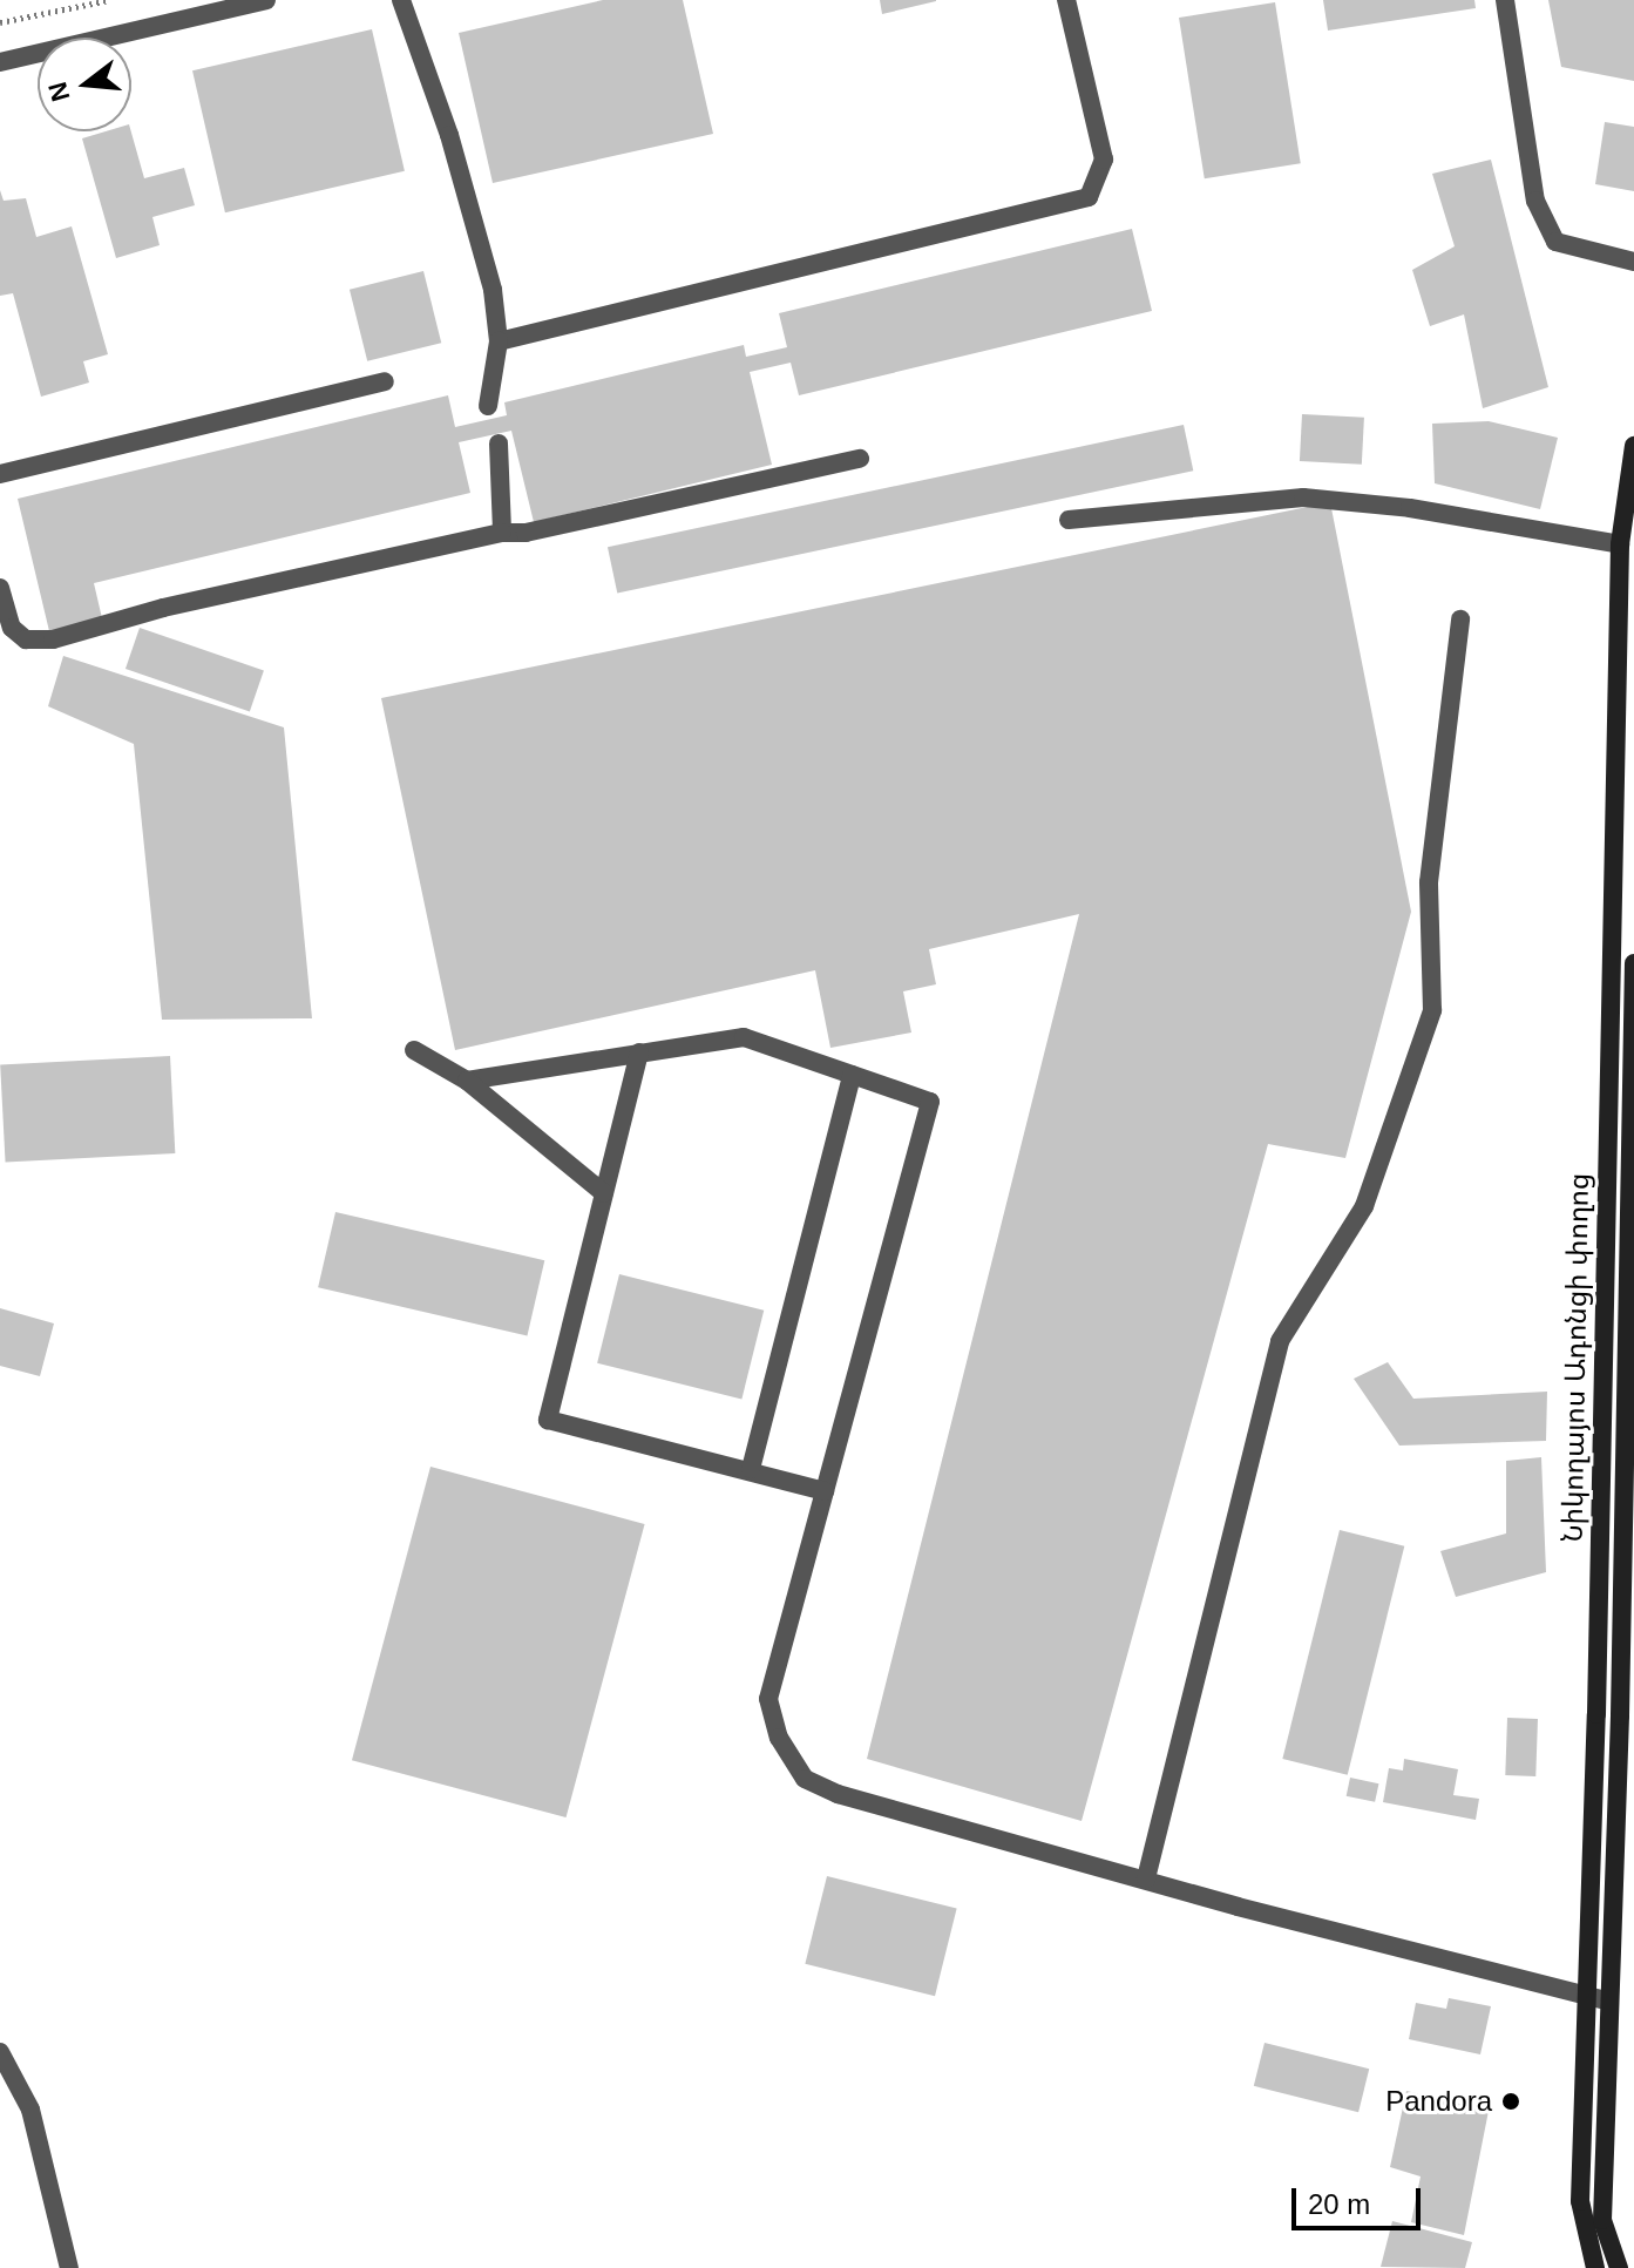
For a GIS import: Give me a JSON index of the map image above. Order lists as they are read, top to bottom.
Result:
{
  "streets": {
    "street": ["Նիկողայոս Ադոնցի փողոց"]
  },
  "places": ["Pandora"],
  "scale_bar": "20 m",
  "north": "left"
}
